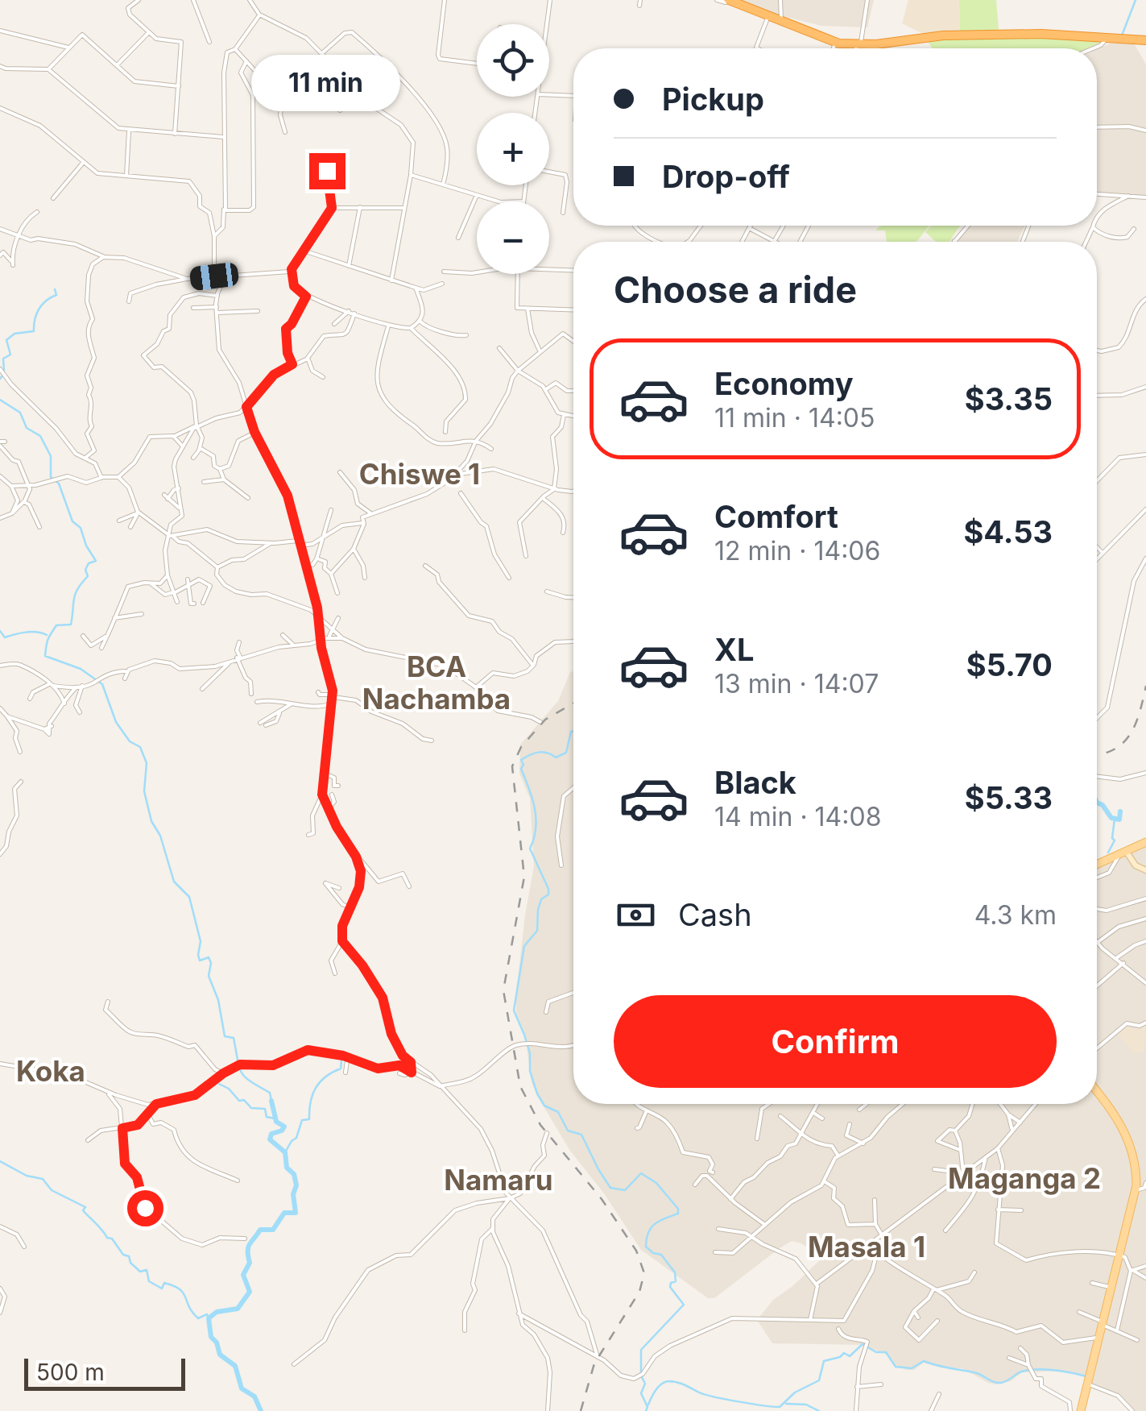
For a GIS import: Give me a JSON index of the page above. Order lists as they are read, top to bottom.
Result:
{
  "districts": [
    "Chiswe 1",
    "BCA Nachamba",
    "Koka",
    "Maganga 2",
    "Namaru",
    "Masala 1"
  ],
  "scale_bar": "500 m",
  "page": {
    "map_buttons": ["+", "−"],
    "banner": ["Pickup", "Drop-off"],
    "bubble": "11 min",
    "heading": "Choose a ride",
    "list": [
      {
        "name": "Economy",
        "note": "11 min · 14:05",
        "value": "$3.35"
      },
      {
        "name": "Comfort",
        "note": "12 min · 14:06",
        "value": "$4.53"
      },
      {
        "name": "XL",
        "note": "13 min · 14:07",
        "value": "$5.70"
      },
      {
        "name": "Black",
        "note": "14 min · 14:08",
        "value": "$5.33"
      }
    ],
    "pay": ["Cash", "4.3 km"],
    "buttons": "Confirm",
    "scale": "500 m"
  }
}
